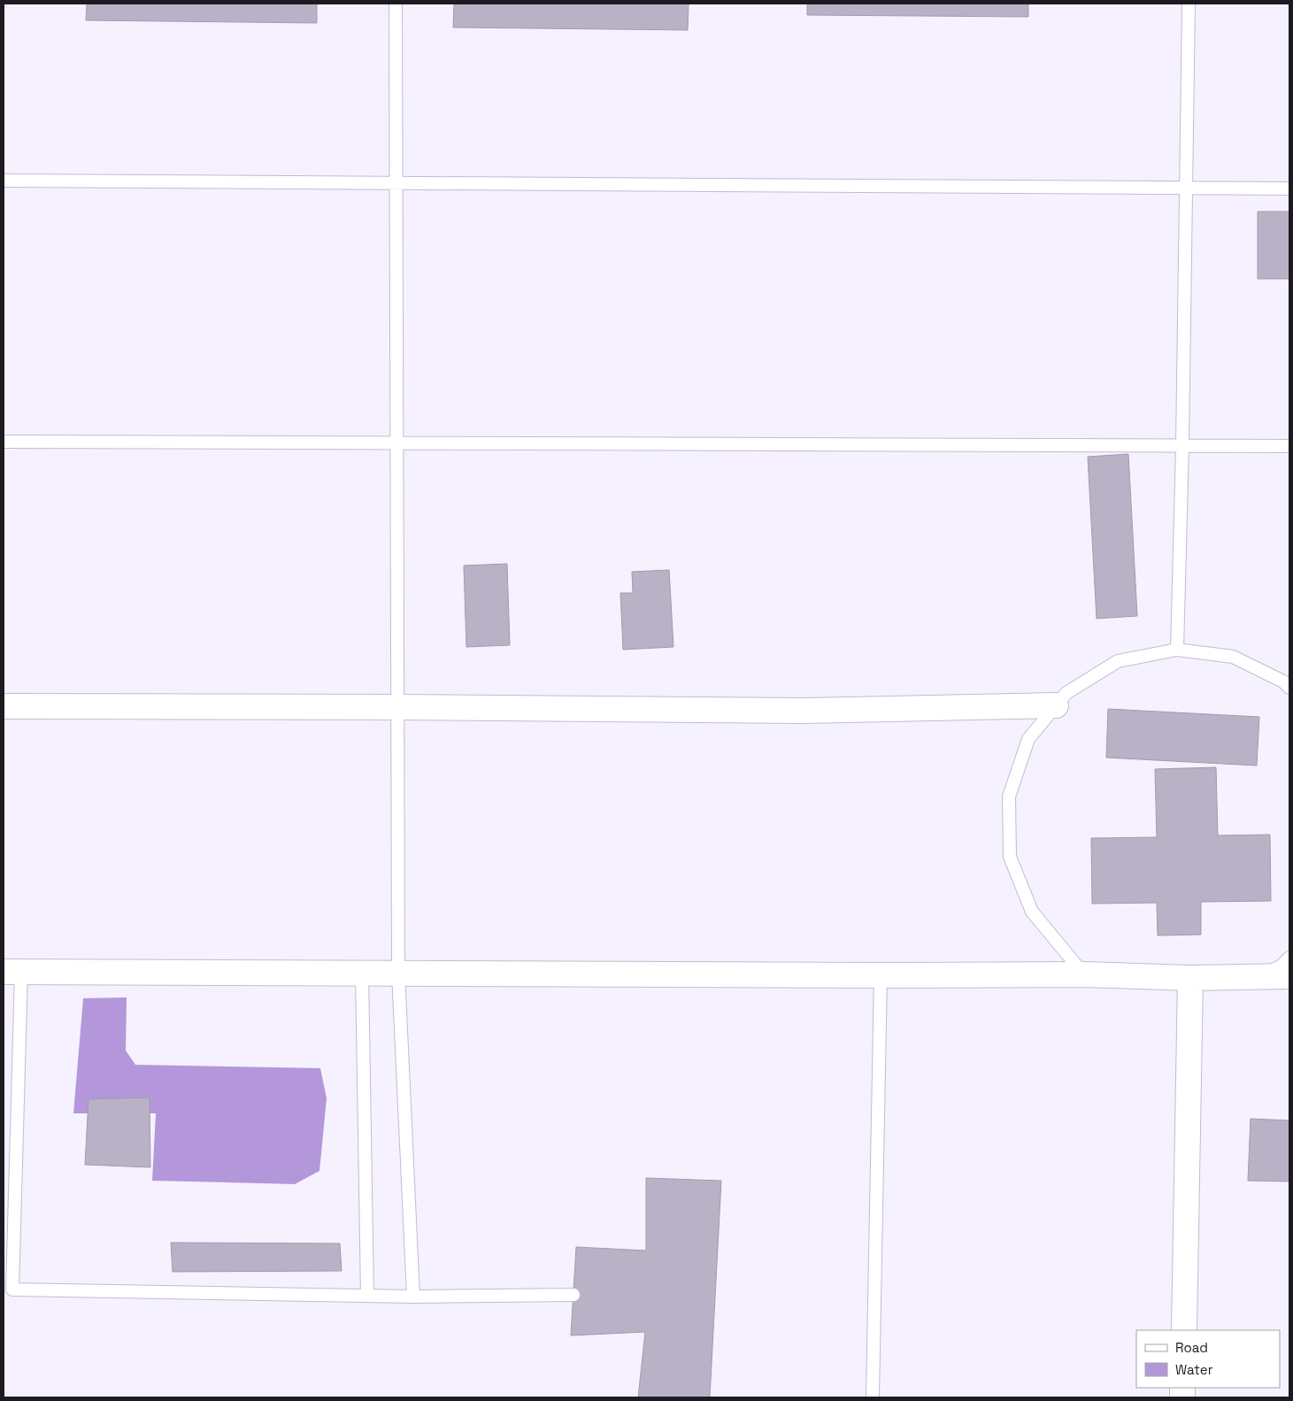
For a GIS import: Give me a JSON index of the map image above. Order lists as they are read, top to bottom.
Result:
{
  "legend": ["Road", "Water"]
}
